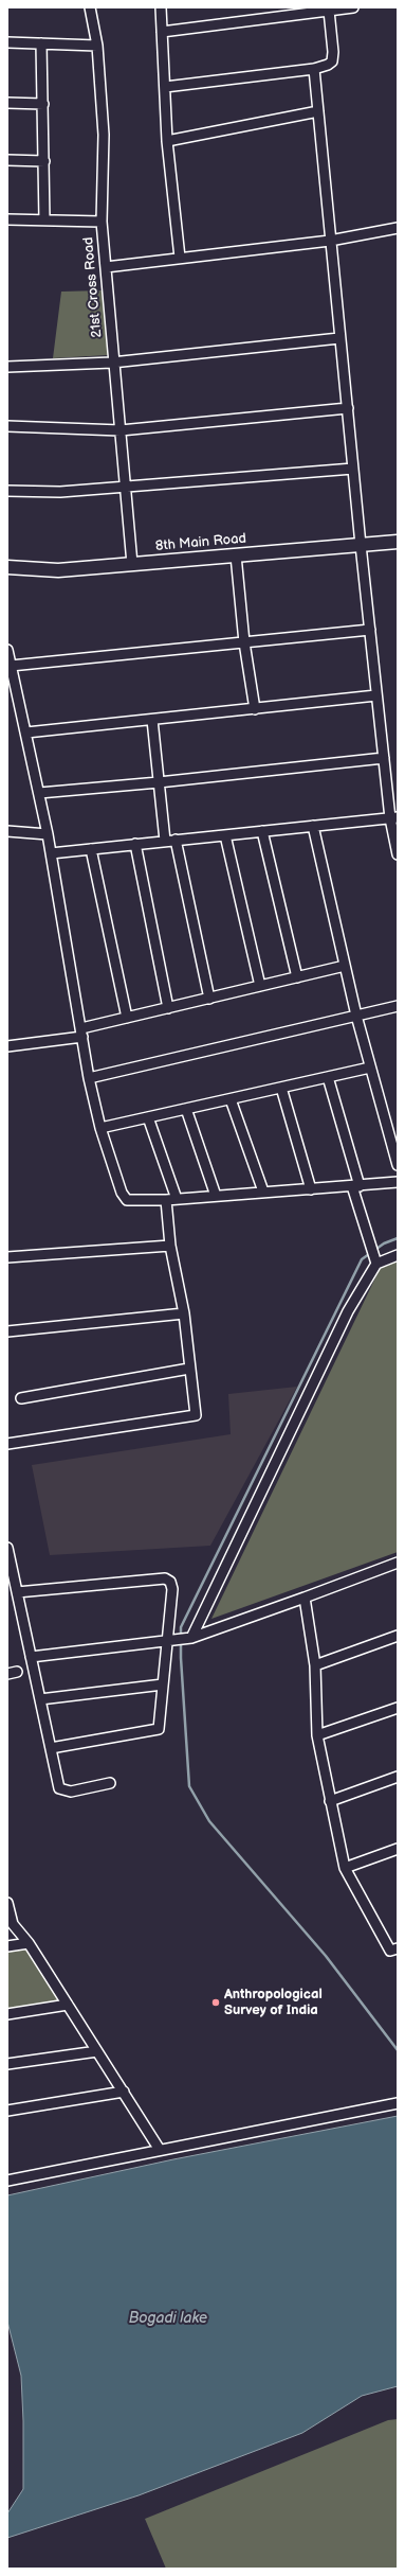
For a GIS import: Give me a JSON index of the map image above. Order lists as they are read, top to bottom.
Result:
{
  "streets": {
    "street": ["21st Cross Road", "8th Main Road"]
  },
  "crossings": [
    ["21st Cross Road", "8th Main Road"]
  ],
  "water": ["Bogadi lake"],
  "places": ["Anthropological Survey of India"]
}
